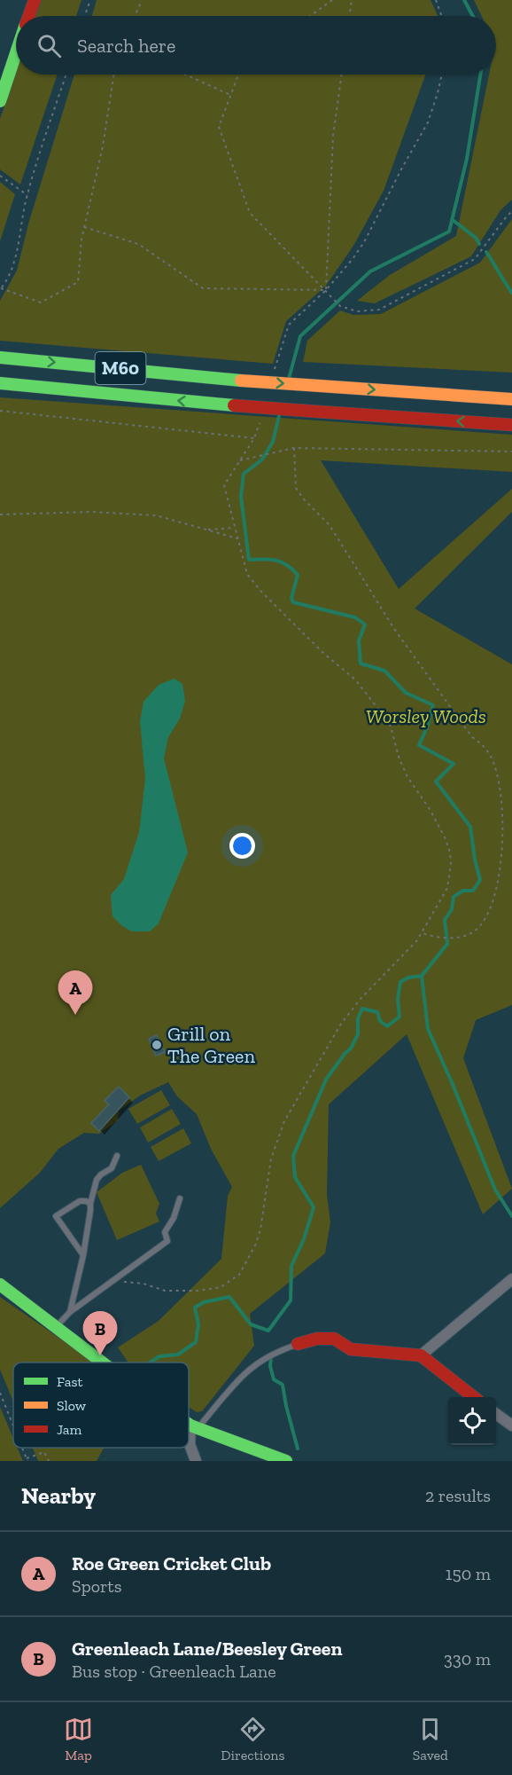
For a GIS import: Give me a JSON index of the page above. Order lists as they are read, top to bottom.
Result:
{
  "streets": {
    "main road": ["M60"]
  },
  "parks": ["Worsley Woods"],
  "places": ["Grill on The Green"],
  "legend": ["Fast", "Slow", "Jam"],
  "page": {
    "search": "Search here",
    "pins": ["A", "B"],
    "heading": ["Nearby", "2 results"],
    "list": [
      {
        "mark": "A",
        "name": "Roe Green Cricket Club",
        "note": "Sports",
        "value": "150 m"
      },
      {
        "mark": "B",
        "name": "Greenleach Lane/Beesley Green",
        "note": "Bus stop · Greenleach Lane",
        "value": "330 m"
      }
    ],
    "nav": ["Map", "Directions", "Saved"]
  }
}
